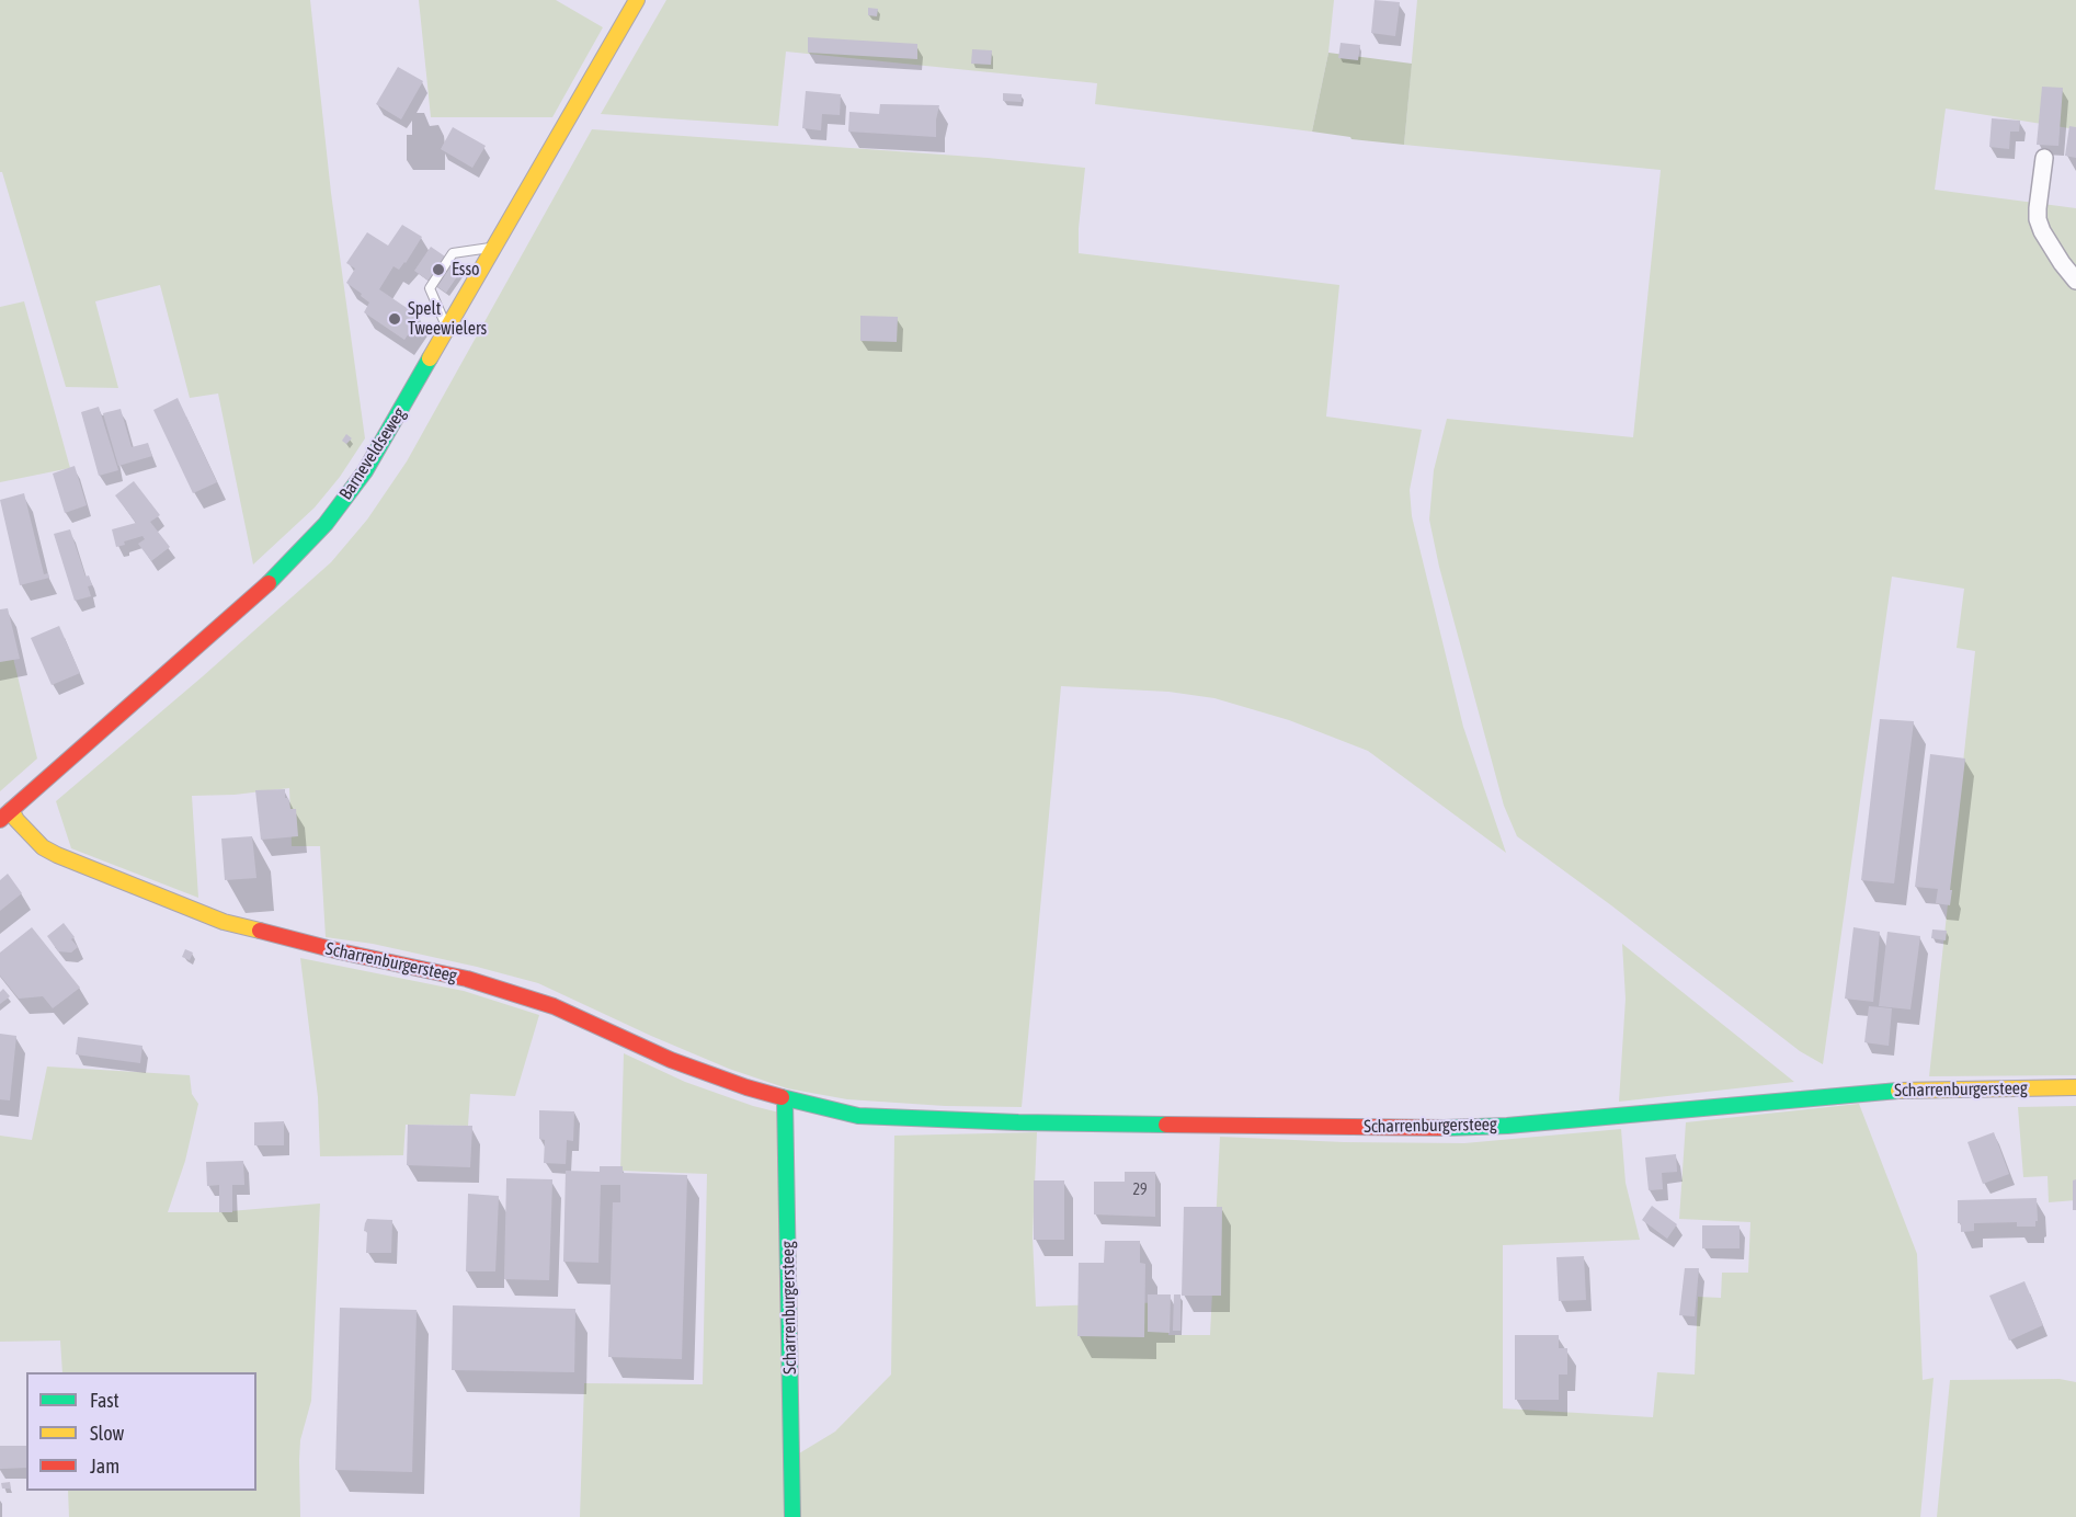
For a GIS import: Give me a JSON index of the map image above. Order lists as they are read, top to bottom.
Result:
{
  "streets": {
    "street": ["Barneveldseweg", "Scharrenburgersteeg"]
  },
  "crossings": [
    ["Barneveldseweg", "Scharrenburgersteeg"]
  ],
  "places": ["Esso", "Spelt Tweewielers"],
  "house_numbers": ["29"],
  "legend": ["Fast", "Slow", "Jam"]
}
